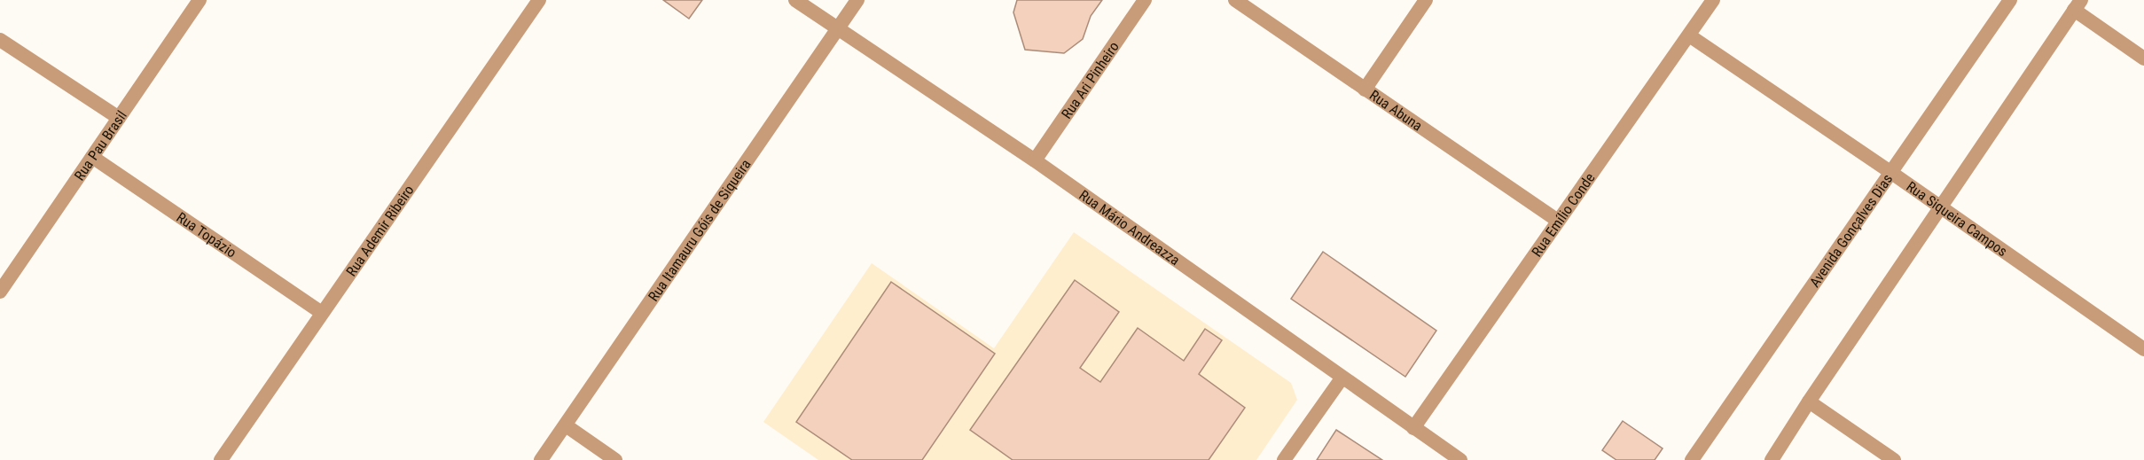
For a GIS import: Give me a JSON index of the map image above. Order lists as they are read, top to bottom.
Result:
{
  "streets": {
    "street": [
      "Rua Ari Pinheiro",
      "Rua Abuna",
      "Rua Pau Brasil",
      "Rua Emílio Conde",
      "Rua Siqueira Campos",
      "Rua Mário Andreazza",
      "Rua Ademir Ribeiro",
      "Avenida Gonçalves Dias",
      "Rua Itamauru Góis de Siqueira",
      "Rua Topázio"
    ]
  },
  "crossings": [
    ["Rua Ari Pinheiro", "Rua Mário Andreazza"],
    ["Rua Abuna", "Rua Emílio Conde"],
    ["Rua Pau Brasil", "Rua Topázio"],
    ["Rua Emílio Conde", "Rua Siqueira Campos"],
    ["Rua Emílio Conde", "Rua Mário Andreazza"],
    ["Rua Siqueira Campos", "Avenida Gonçalves Dias"],
    ["Rua Mário Andreazza", "Rua Itamauru Góis de Siqueira"],
    ["Rua Ademir Ribeiro", "Rua Topázio"]
  ]
}
